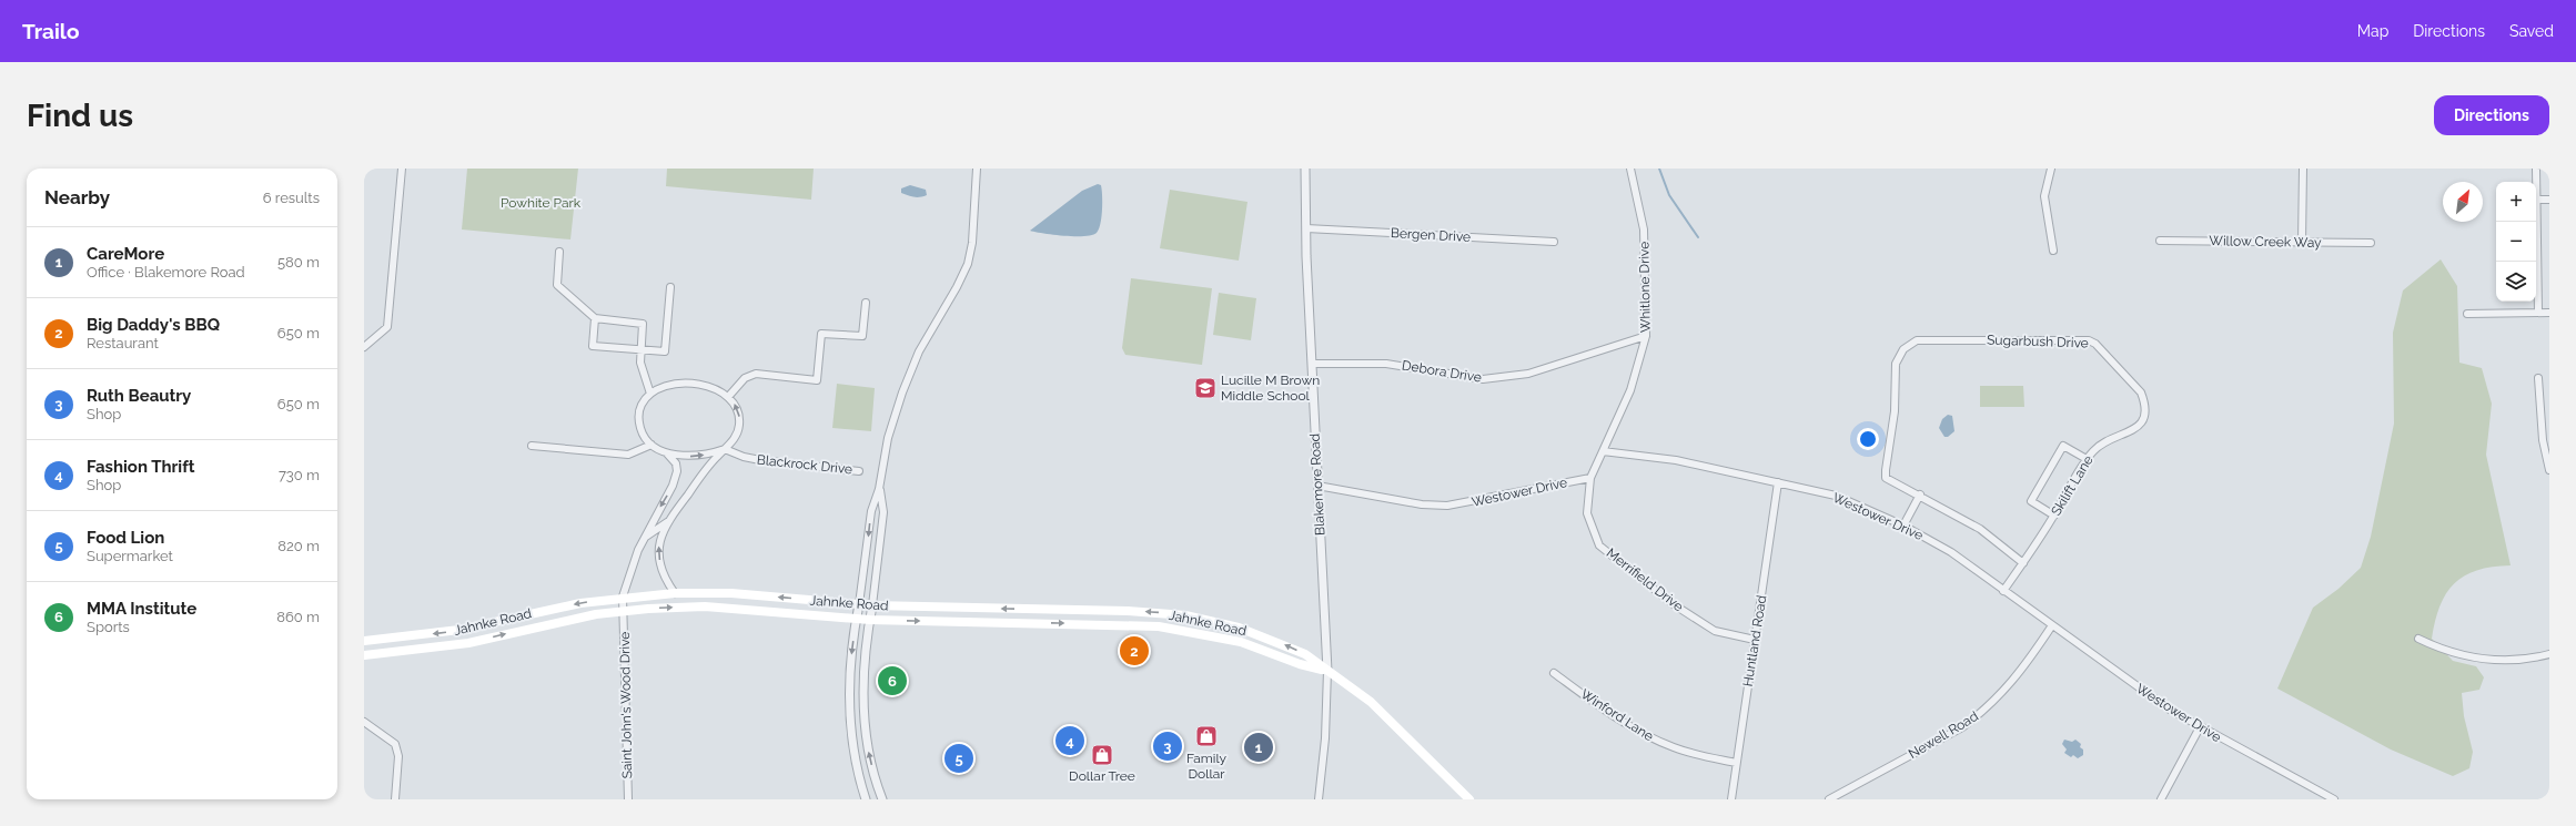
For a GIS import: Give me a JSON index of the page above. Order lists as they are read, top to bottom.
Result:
{
  "streets": {
    "main road": ["Jahnke Road"],
    "street": [
      "Bergen Drive",
      "Willow Creek Way",
      "Whitlone Drive",
      "Sugarbush Drive",
      "Debora Drive",
      "Blackrock Drive",
      "Blakemore Road",
      "Skilift Lane",
      "Westower Drive",
      "Merrifield Drive",
      "Huntland Road",
      "Saint John's Wood Drive",
      "Winford Lane",
      "Newell Road"
    ]
  },
  "crossings": [
    ["Bergen Drive", "Blakemore Road"],
    ["Whitlone Drive", "Debora Drive"],
    ["Whitlone Drive", "Westower Drive"],
    ["Sugarbush Drive", "Skilift Lane"],
    ["Debora Drive", "Blakemore Road"],
    ["Blackrock Drive", "Saint John's Wood Drive"],
    ["Blakemore Road", "Westower Drive"],
    ["Blakemore Road", "Jahnke Road"],
    ["Skilift Lane", "Westower Drive"],
    ["Westower Drive", "Merrifield Drive"],
    ["Westower Drive", "Huntland Road"],
    ["Westower Drive", "Newell Road"],
    ["Merrifield Drive", "Huntland Road"],
    ["Jahnke Road", "Saint John's Wood Drive"],
    ["Huntland Road", "Winford Lane"]
  ],
  "parks": ["Powhite Park"],
  "places": {
    "school or university": ["Lucille M Brown Middle School"],
    "shop": ["Family Dollar", "Dollar Tree"]
  },
  "north": "top right",
  "page": {
    "header": "Trailo",
    "nav": ["Map", "Directions", "Saved"],
    "buttons": "Directions",
    "title": "Find us",
    "heading": ["Nearby", "6 results"],
    "map_buttons": ["+", "−"],
    "list": [
      {
        "mark": "1",
        "name": "CareMore",
        "note": "Office · Blakemore Road",
        "value": "580 m"
      },
      {
        "mark": "2",
        "name": "Big Daddy's BBQ",
        "note": "Restaurant",
        "value": "650 m"
      },
      {
        "mark": "3",
        "name": "Ruth Beautry",
        "note": "Shop",
        "value": "650 m"
      },
      {
        "mark": "4",
        "name": "Fashion Thrift",
        "note": "Shop",
        "value": "730 m"
      },
      {
        "mark": "5",
        "name": "Food Lion",
        "note": "Supermarket",
        "value": "820 m"
      },
      {
        "mark": "6",
        "name": "MMA Institute",
        "note": "Sports",
        "value": "860 m"
      }
    ],
    "pins": [
      "2",
      "6",
      "4",
      "3",
      "1",
      "5"
    ]
  }
}
